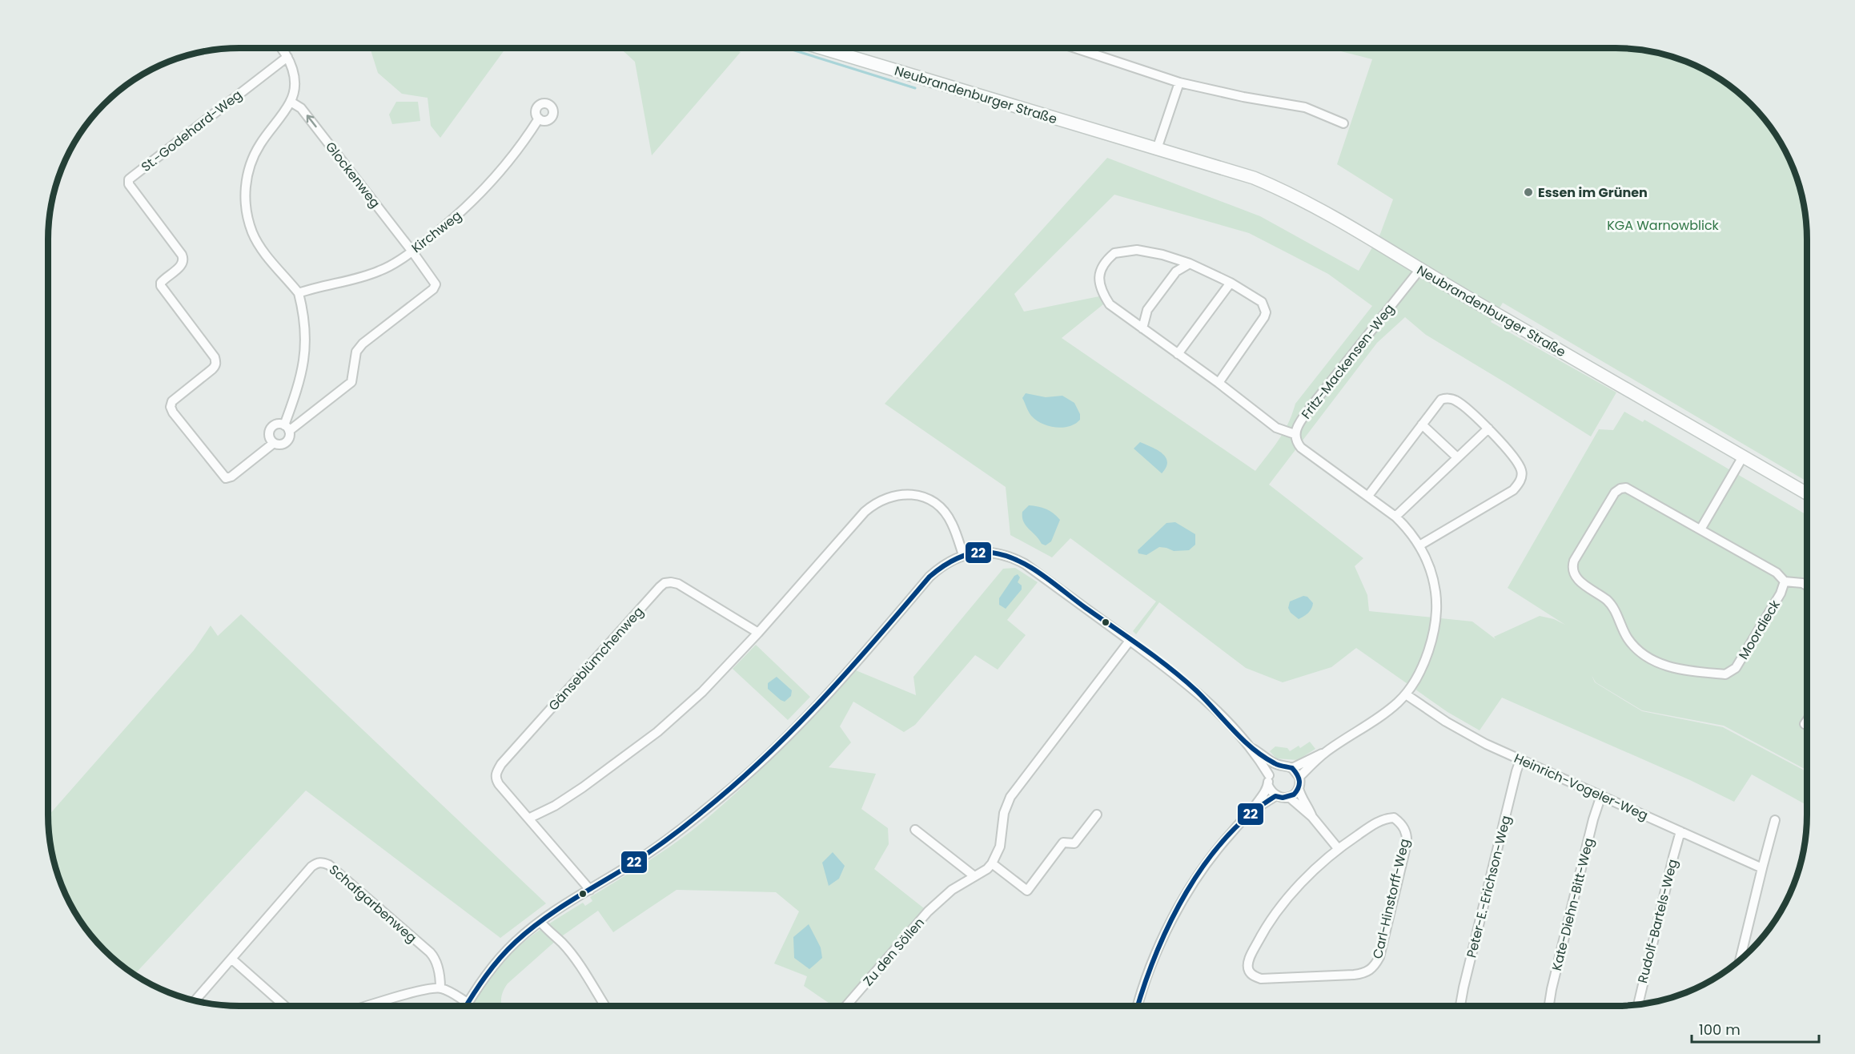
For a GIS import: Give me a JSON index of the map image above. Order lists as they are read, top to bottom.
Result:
{
  "streets": {
    "main road": ["Neubrandenburger Straße"],
    "street": [
      "St.-Godehard-Weg",
      "Glockenweg",
      "Kirchweg",
      "Fritz-Mackensen-Weg",
      "Moordieck",
      "Gänseblümchenweg",
      "Heinrich-Vogeler-Weg",
      "Peter-E.-Erichson-Weg",
      "Carl-Hinstorff-Weg",
      "Schafgarbenweg",
      "Kate-Diehn-Bitt-Weg",
      "Rudolf-Bartels-Weg",
      "Zu den Söllen"
    ]
  },
  "crossings": [
    ["Neubrandenburger Straße", "Fritz-Mackensen-Weg"],
    ["Glockenweg", "Kirchweg"],
    ["Fritz-Mackensen-Weg", "Heinrich-Vogeler-Weg"],
    ["Heinrich-Vogeler-Weg", "Peter-E.-Erichson-Weg"],
    ["Heinrich-Vogeler-Weg", "Kate-Diehn-Bitt-Weg"],
    ["Heinrich-Vogeler-Weg", "Rudolf-Bartels-Weg"]
  ],
  "one_way": ["Glockenweg"],
  "parks": ["KGA Warnowblick"],
  "places": ["Essen im Grünen"],
  "lines": ["transit line 22"],
  "scale_bar": "100 m"
}
